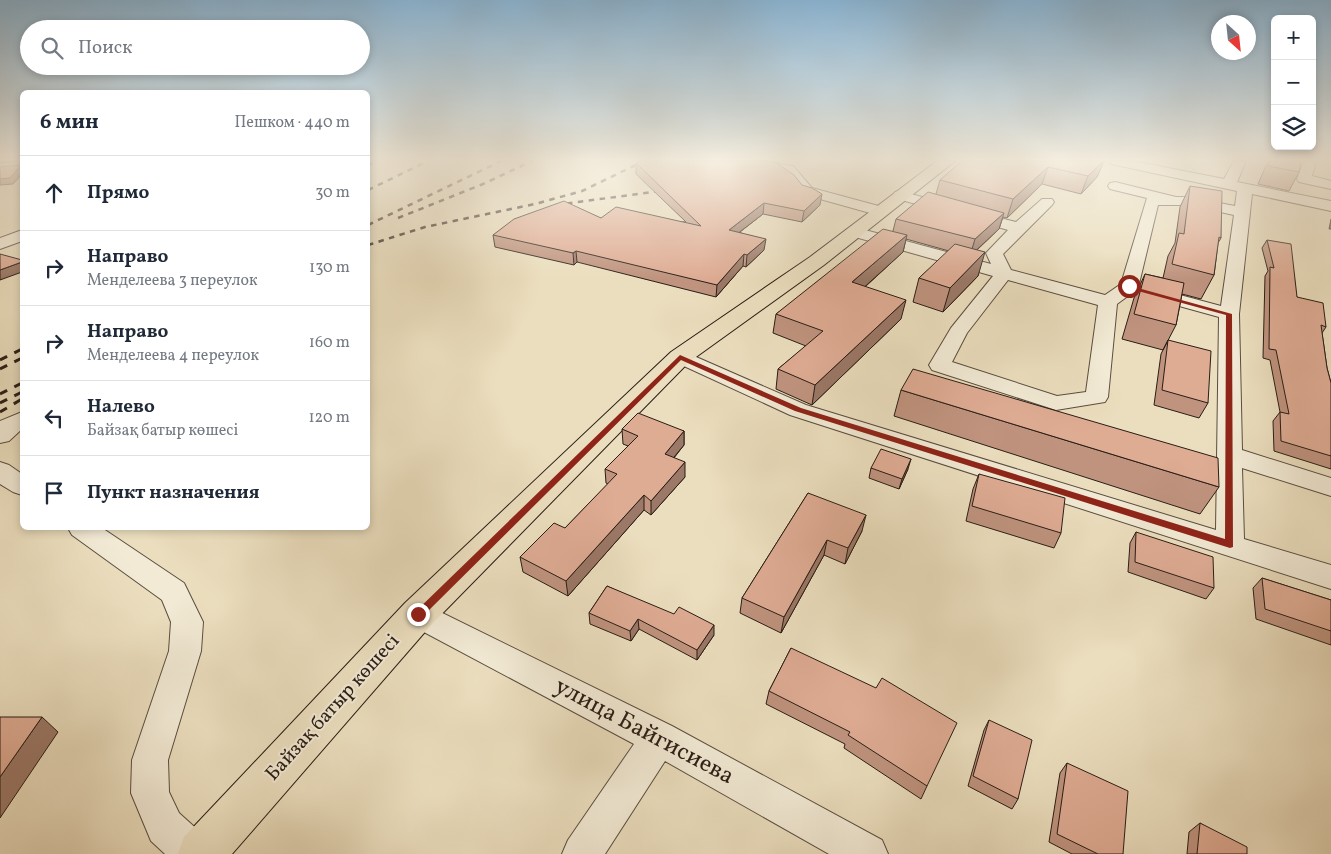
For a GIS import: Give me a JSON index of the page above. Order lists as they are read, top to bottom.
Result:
{
  "streets": {
    "main road": ["Байзақ батыр көшесі"],
    "street": ["улица Байгисиева"]
  },
  "crossings": [
    ["Байзақ батыр көшесі", "улица Байгисиева"]
  ],
  "north": "bottom right",
  "page": {
    "map_buttons": ["+", "−"],
    "search": "Поиск",
    "heading": ["6 мин", "Пешком · 440 m"],
    "list": [
      ["Прямо", "30 m"],
      ["Направо", "Менделеева 3 переулок", "130 m"],
      ["Направо", "Менделеева 4 переулок", "160 m"],
      ["Налево", "Байзақ батыр көшесі", "120 m"],
      "Пункт назначения"
    ]
  }
}
